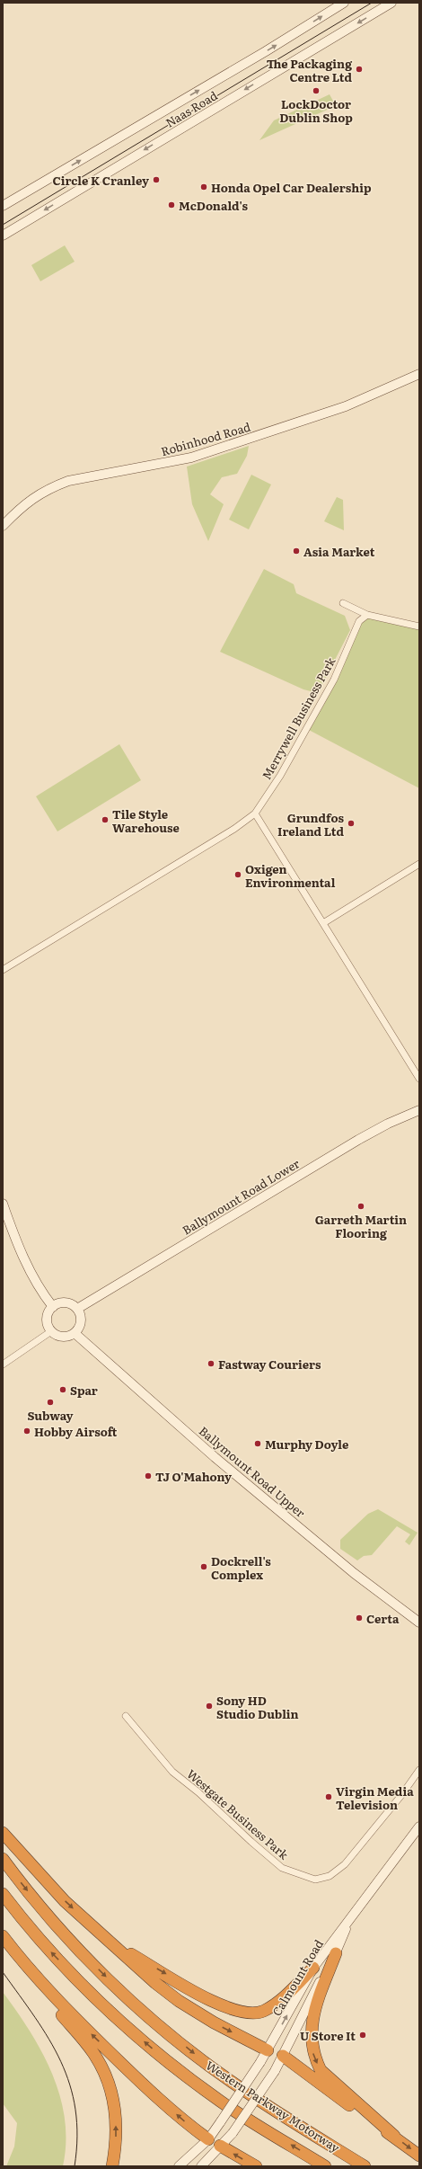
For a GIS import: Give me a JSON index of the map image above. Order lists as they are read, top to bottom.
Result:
{
  "streets": {
    "highway": ["Western Parkway Motorway"],
    "street": [
      "Naas Road",
      "Robinhood Road",
      "Merrywell Business Park",
      "Ballymount Road Lower",
      "Ballymount Road Upper",
      "Westgate Business Park",
      "Calmount Road"
    ]
  },
  "crossings": [
    ["Ballymount Road Lower", "Ballymount Road Upper"]
  ],
  "places": [
    "The Packaging Centre Ltd",
    "LockDoctor Dublin Shop",
    "Circle K Cranley",
    "Honda Opel Car Dealership",
    "McDonald's",
    "Asia Market",
    "Tile Style Warehouse",
    "Grundfos Ireland Ltd",
    "Oxigen Environmental",
    "Garreth Martin Flooring",
    "Fastway Couriers",
    "Spar",
    "Subway",
    "Hobby Airsoft",
    "Murphy Doyle",
    "TJ O'Mahony",
    "Dockrell's Complex",
    "Certa",
    "Sony HD Studio Dublin",
    "Virgin Media Television",
    "U Store It"
  ]
}
